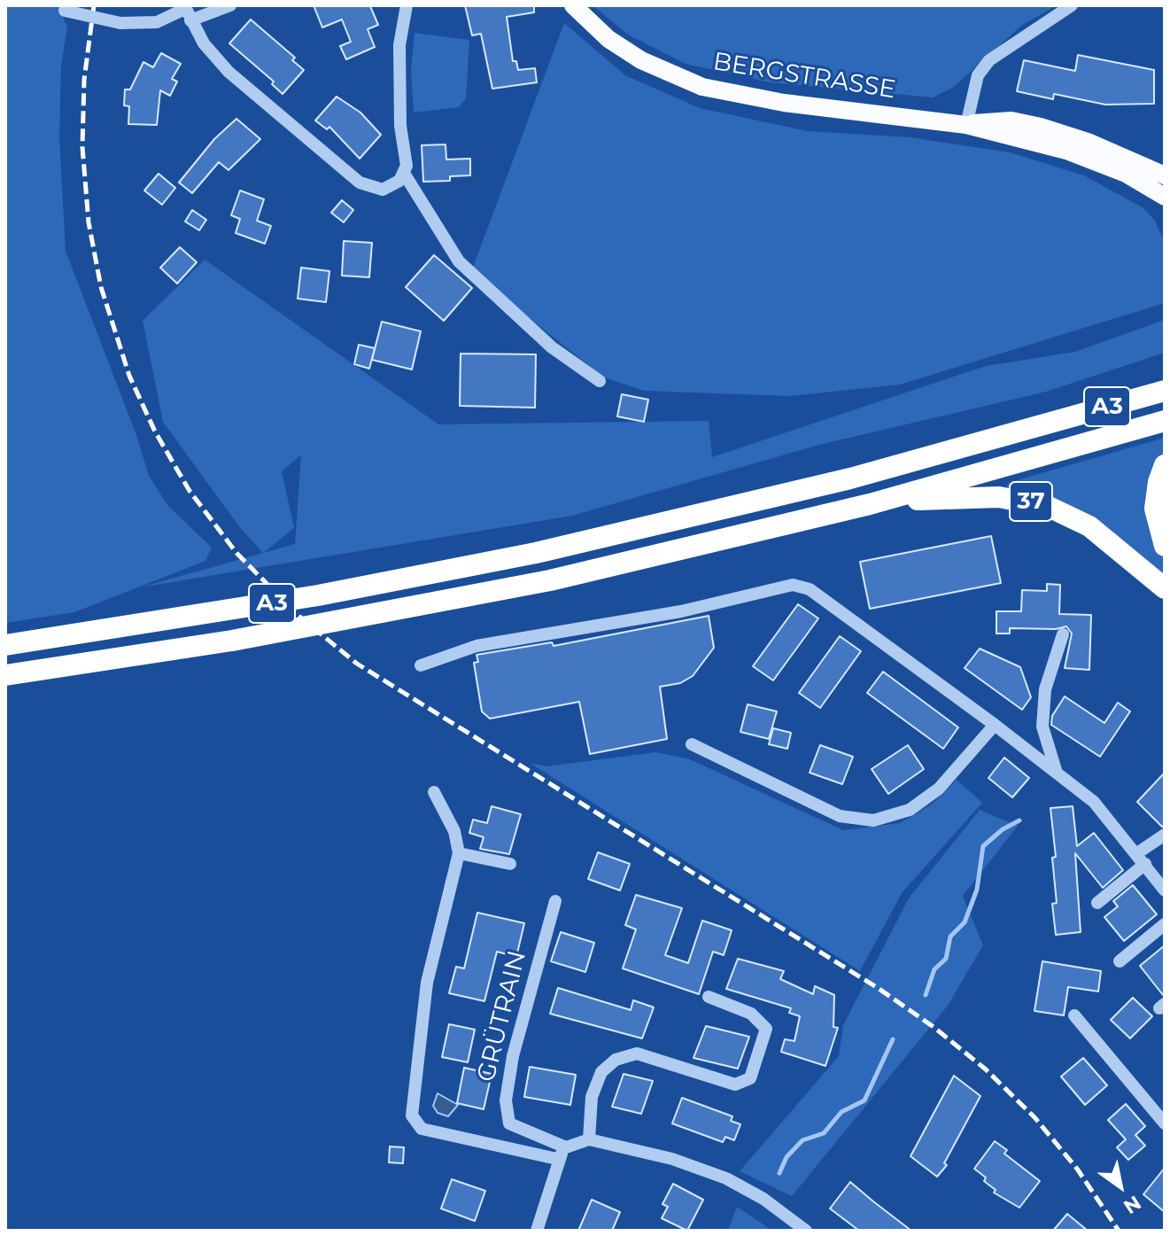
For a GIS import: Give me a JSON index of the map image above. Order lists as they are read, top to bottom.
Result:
{
  "streets": {
    "highway": ["A3", "37"],
    "main road": ["BERGSTRASSE"],
    "street": ["GRÜTRAIN"]
  },
  "crossings": [
    ["A3", "37"]
  ],
  "north": "bottom right"
}
